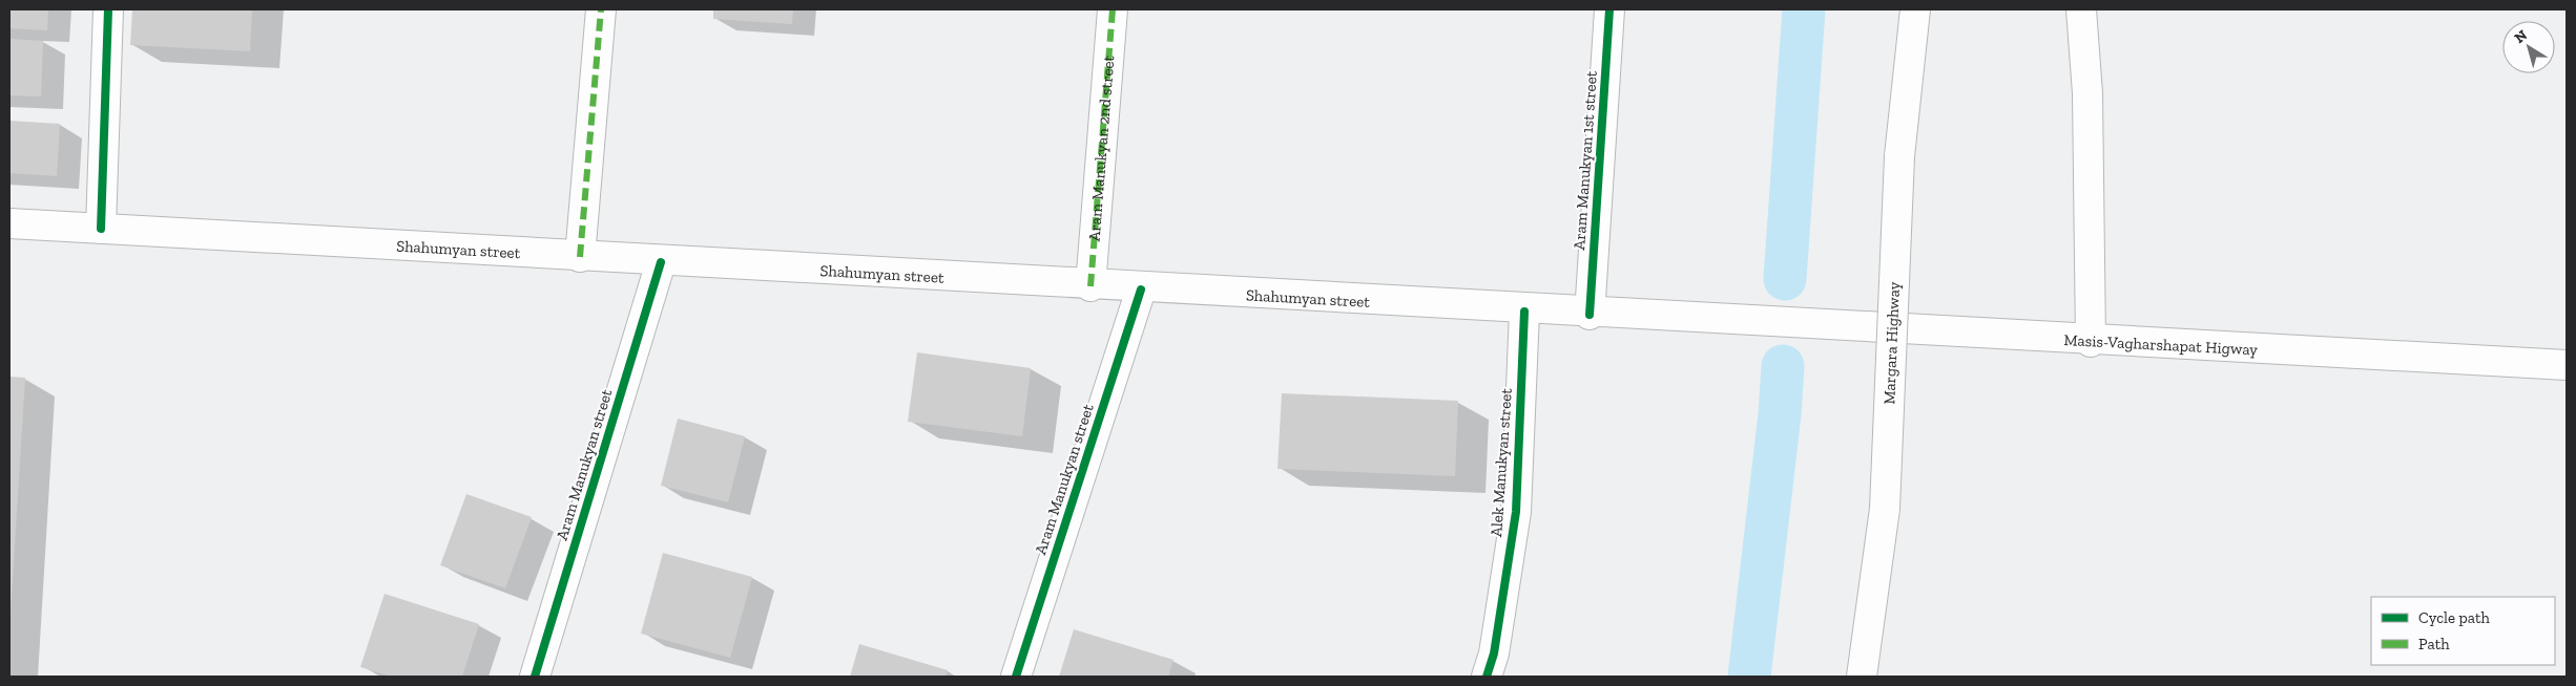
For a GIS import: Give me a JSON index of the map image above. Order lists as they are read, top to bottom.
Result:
{
  "streets": {
    "main road": [
      "Aram Manukyan 2nd street",
      "Aram Manukyan 1st street",
      "Shahumyan street",
      "Margara Highway",
      "Masis-Vagharshapat Higway",
      "Alek Manukyan street",
      "Aram Manukyan street"
    ]
  },
  "crossings": [
    ["Aram Manukyan 2nd street", "Shahumyan street"],
    ["Aram Manukyan 1st street", "Shahumyan street"],
    ["Shahumyan street", "Masis-Vagharshapat Higway"],
    ["Shahumyan street", "Alek Manukyan street"],
    ["Shahumyan street", "Aram Manukyan street"]
  ],
  "legend": ["Cycle path", "Path"],
  "north": "top left"
}
